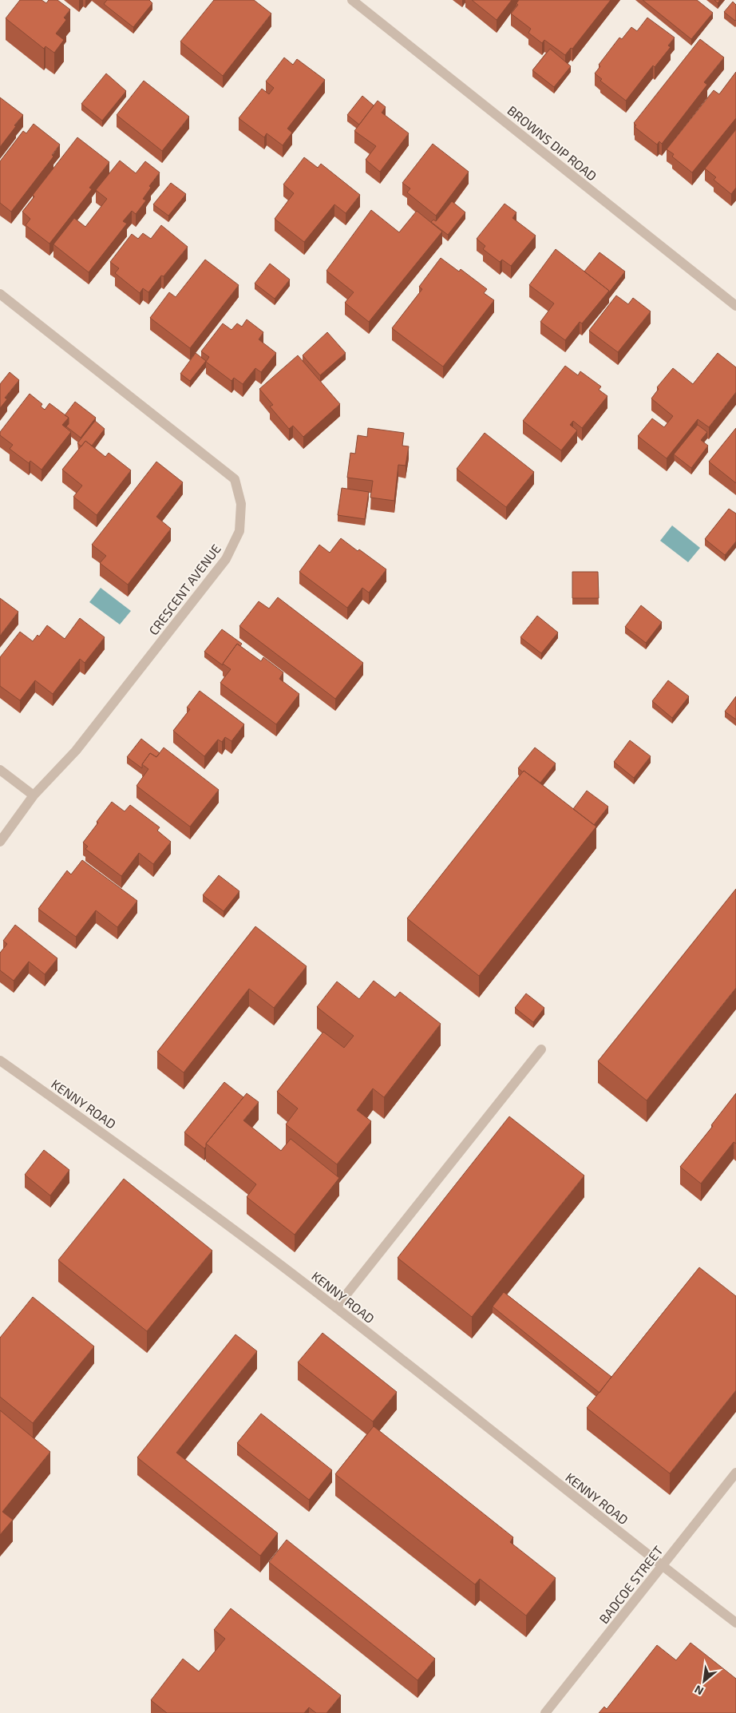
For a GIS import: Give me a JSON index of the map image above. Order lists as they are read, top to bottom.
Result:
{
  "streets": {
    "street": [
      "BROWNS DIP ROAD",
      "CRESCENT AVENUE",
      "KENNY ROAD",
      "BADCOE STREET"
    ]
  },
  "crossings": [
    ["KENNY ROAD", "BADCOE STREET"]
  ],
  "north": "bottom left"
}
